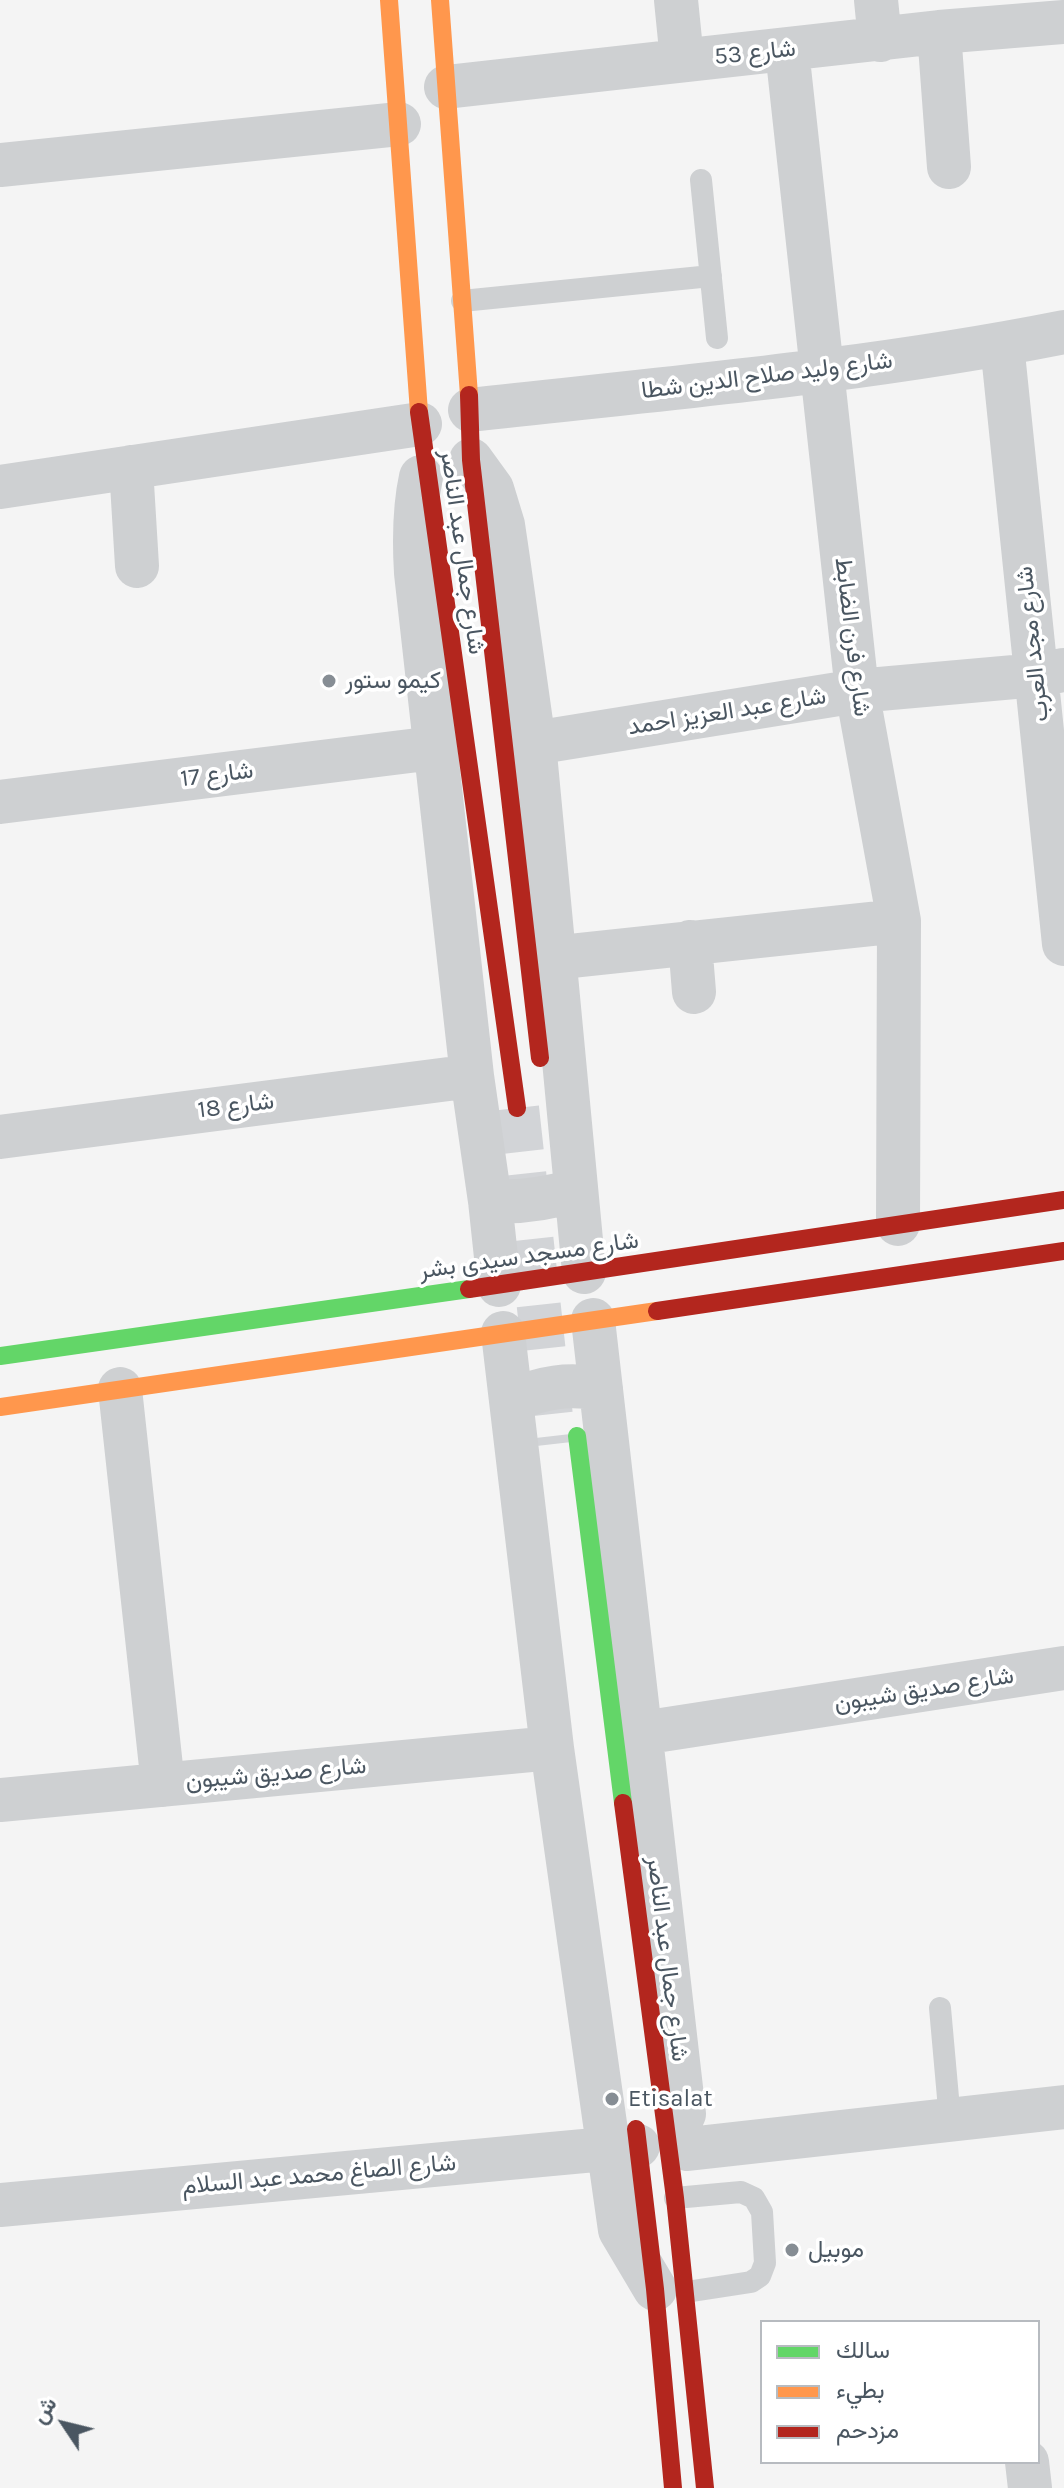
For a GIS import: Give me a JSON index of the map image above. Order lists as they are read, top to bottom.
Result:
{
  "streets": {
    "main road": ["شارع جمال عبد الناصر", "شارع مسجد سيدى بشر"],
    "street": [
      "شارع 53",
      "شارع وليد صلاح الدين شطا",
      "شارع فرن الضابط",
      "شارع مجد العرب",
      "شارع عبد العزيز احمد",
      "شارع 17",
      "شارع 18",
      "شارع صديق شيبون",
      "شارع الصاغ محمد عبد السلام"
    ]
  },
  "crossings": [
    ["شارع 53", "شارع جمال عبد الناصر"],
    ["شارع 53", "شارع فرن الضابط"],
    ["شارع وليد صلاح الدين شطا", "شارع جمال عبد الناصر"],
    ["شارع وليد صلاح الدين شطا", "شارع فرن الضابط"],
    ["شارع وليد صلاح الدين شطا", "شارع مجد العرب"],
    ["شارع فرن الضابط", "شارع عبد العزيز احمد"],
    ["شارع فرن الضابط", "شارع مسجد سيدى بشر"],
    ["شارع مجد العرب", "شارع عبد العزيز احمد"]
  ],
  "places": ["كيمو ستور", "Etisalat", "موبيل"],
  "legend": ["سالك", "بطيء", "مزدحم"],
  "north": "top left"
}
